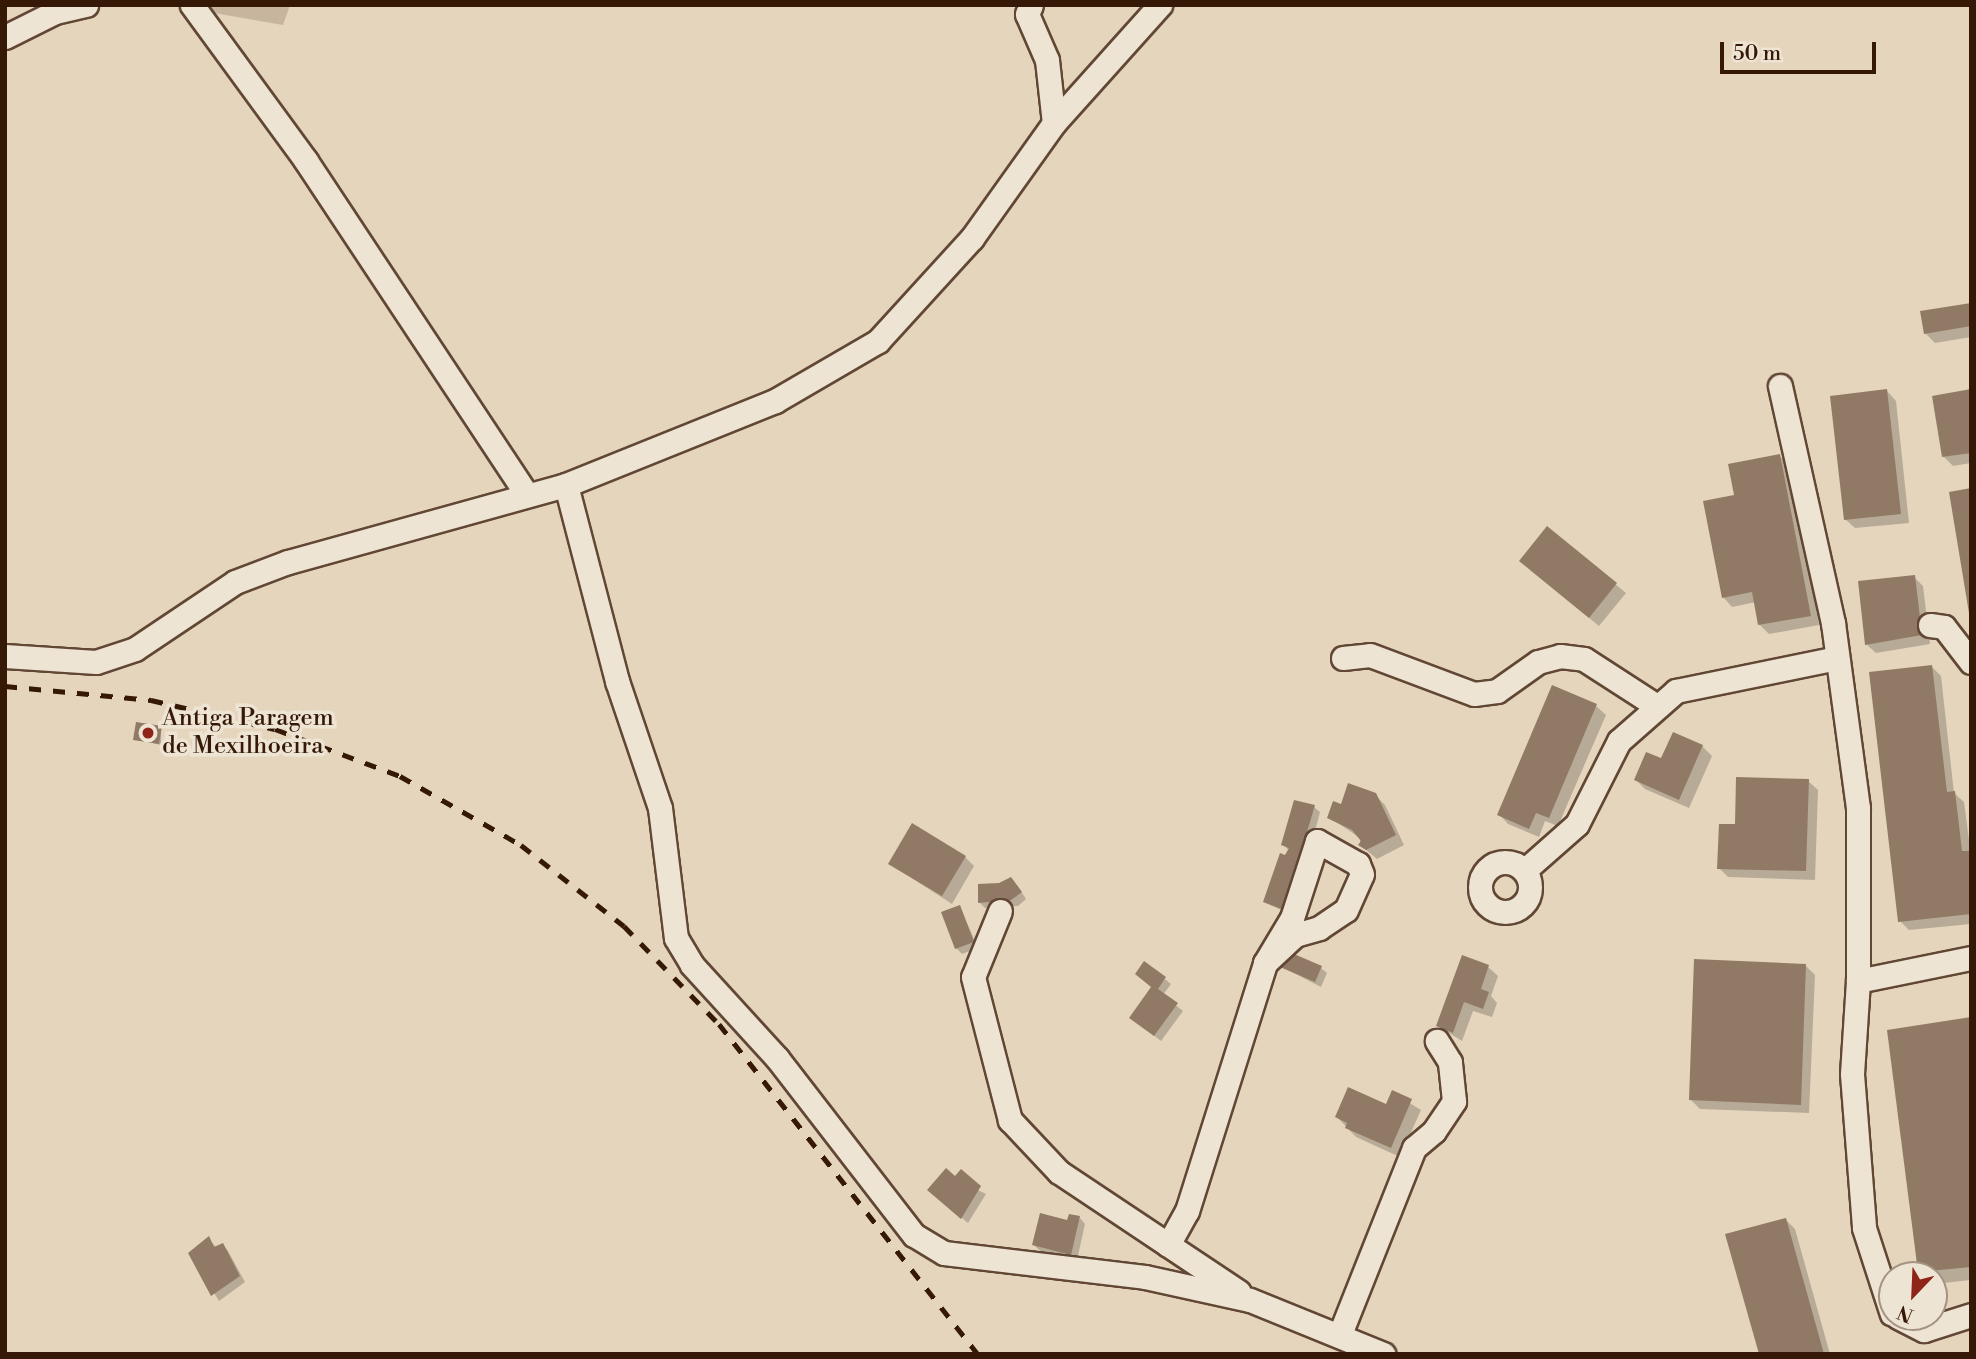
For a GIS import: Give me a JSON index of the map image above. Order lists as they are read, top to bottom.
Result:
{
  "places": ["Antiga Paragem de Mexilhoeira"],
  "scale_bar": "50 m",
  "north": "bottom left"
}
